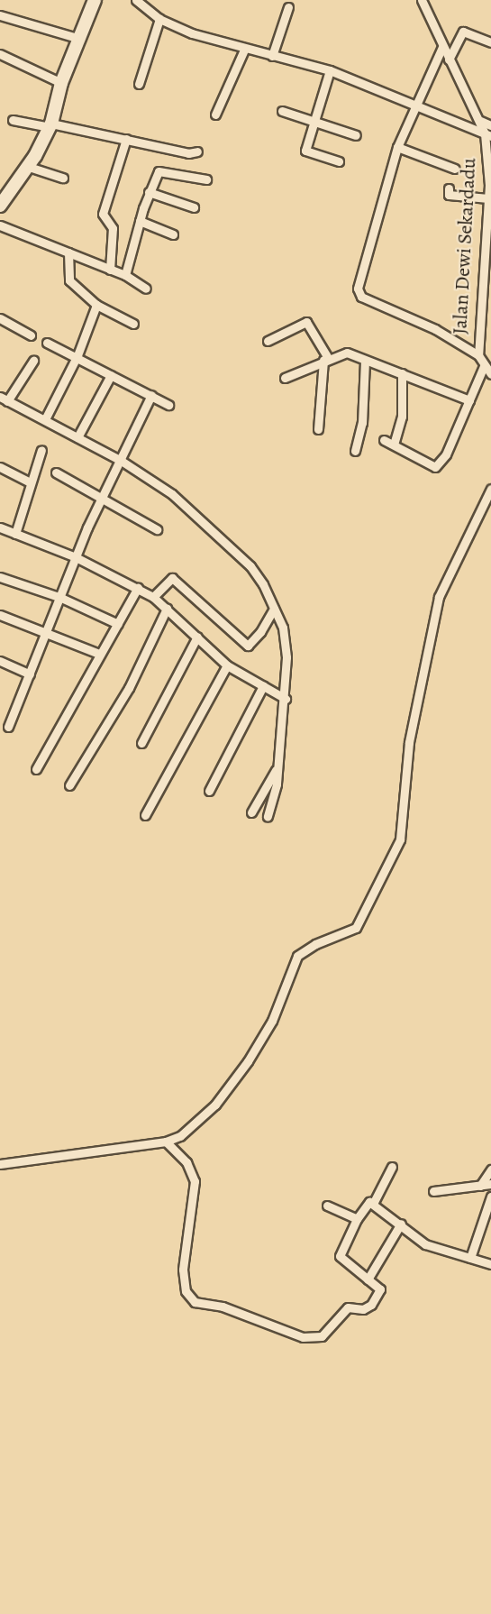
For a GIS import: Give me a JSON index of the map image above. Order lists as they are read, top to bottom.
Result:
{
  "streets": {
    "street": ["Jalan Dewi Sekardadu"]
  }
}
